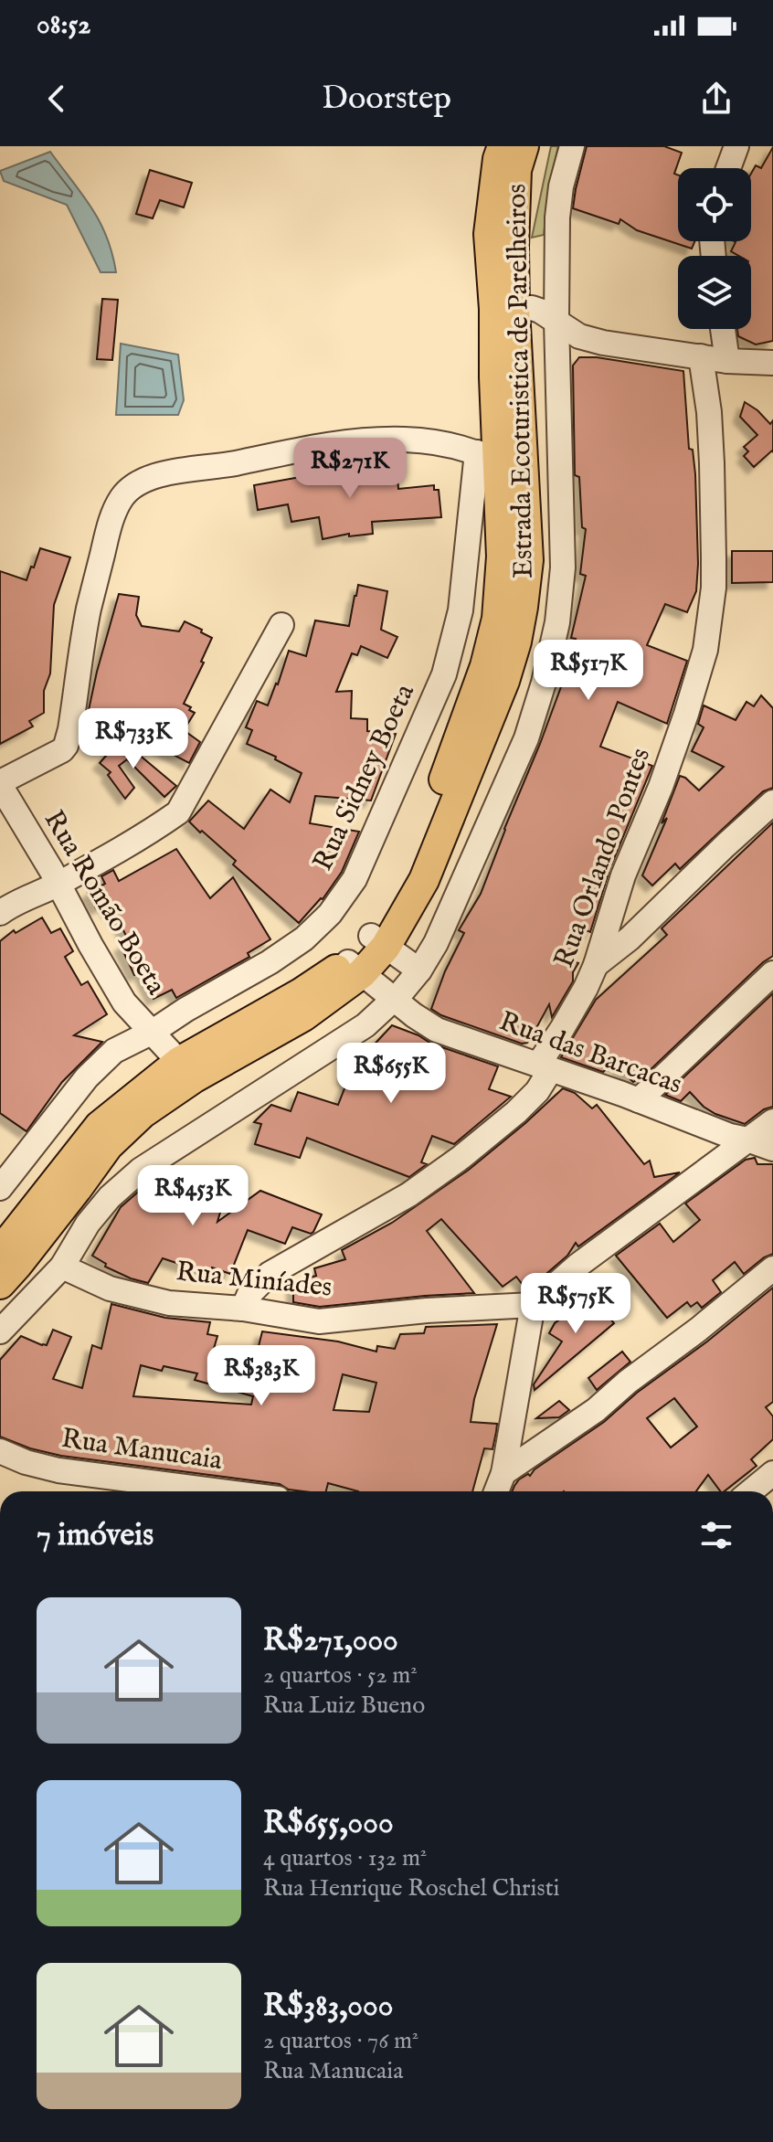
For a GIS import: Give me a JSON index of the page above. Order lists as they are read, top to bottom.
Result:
{
  "streets": {
    "main road": ["Estrada Ecoturistica de Parelheiros"],
    "street": [
      "Rua Sidney Boeta",
      "Rua Orlando Pontes",
      "Rua Romão Boeta",
      "Rua das Barcacas",
      "Rua Miníades",
      "Rua Manucaia"
    ]
  },
  "crossings": [
    ["Estrada Ecoturistica de Parelheiros", "Rua Sidney Boeta"],
    ["Estrada Ecoturistica de Parelheiros", "Rua Romão Boeta"],
    ["Estrada Ecoturistica de Parelheiros", "Rua das Barcacas"],
    ["Rua Sidney Boeta", "Rua Romão Boeta"],
    ["Rua Orlando Pontes", "Rua das Barcacas"],
    ["Rua Orlando Pontes", "Rua Miníades"]
  ],
  "page": {
    "status": "08:52",
    "header": "Doorstep",
    "price": [
      "R$271K",
      "R$517K",
      "R$733K",
      "R$655K",
      "R$453K",
      "R$575K",
      "R$383K"
    ],
    "heading": "7 imóveis",
    "list": [
      {
        "name": "R$271,000",
        "note": "2 quartos · 52 m² · Rua Luiz Bueno"
      },
      {
        "name": "R$655,000",
        "note": "4 quartos · 132 m² · Rua Henrique Roschel Christi"
      },
      {
        "name": "R$383,000",
        "note": "2 quartos · 76 m² · Rua Manucaia"
      }
    ]
  }
}
